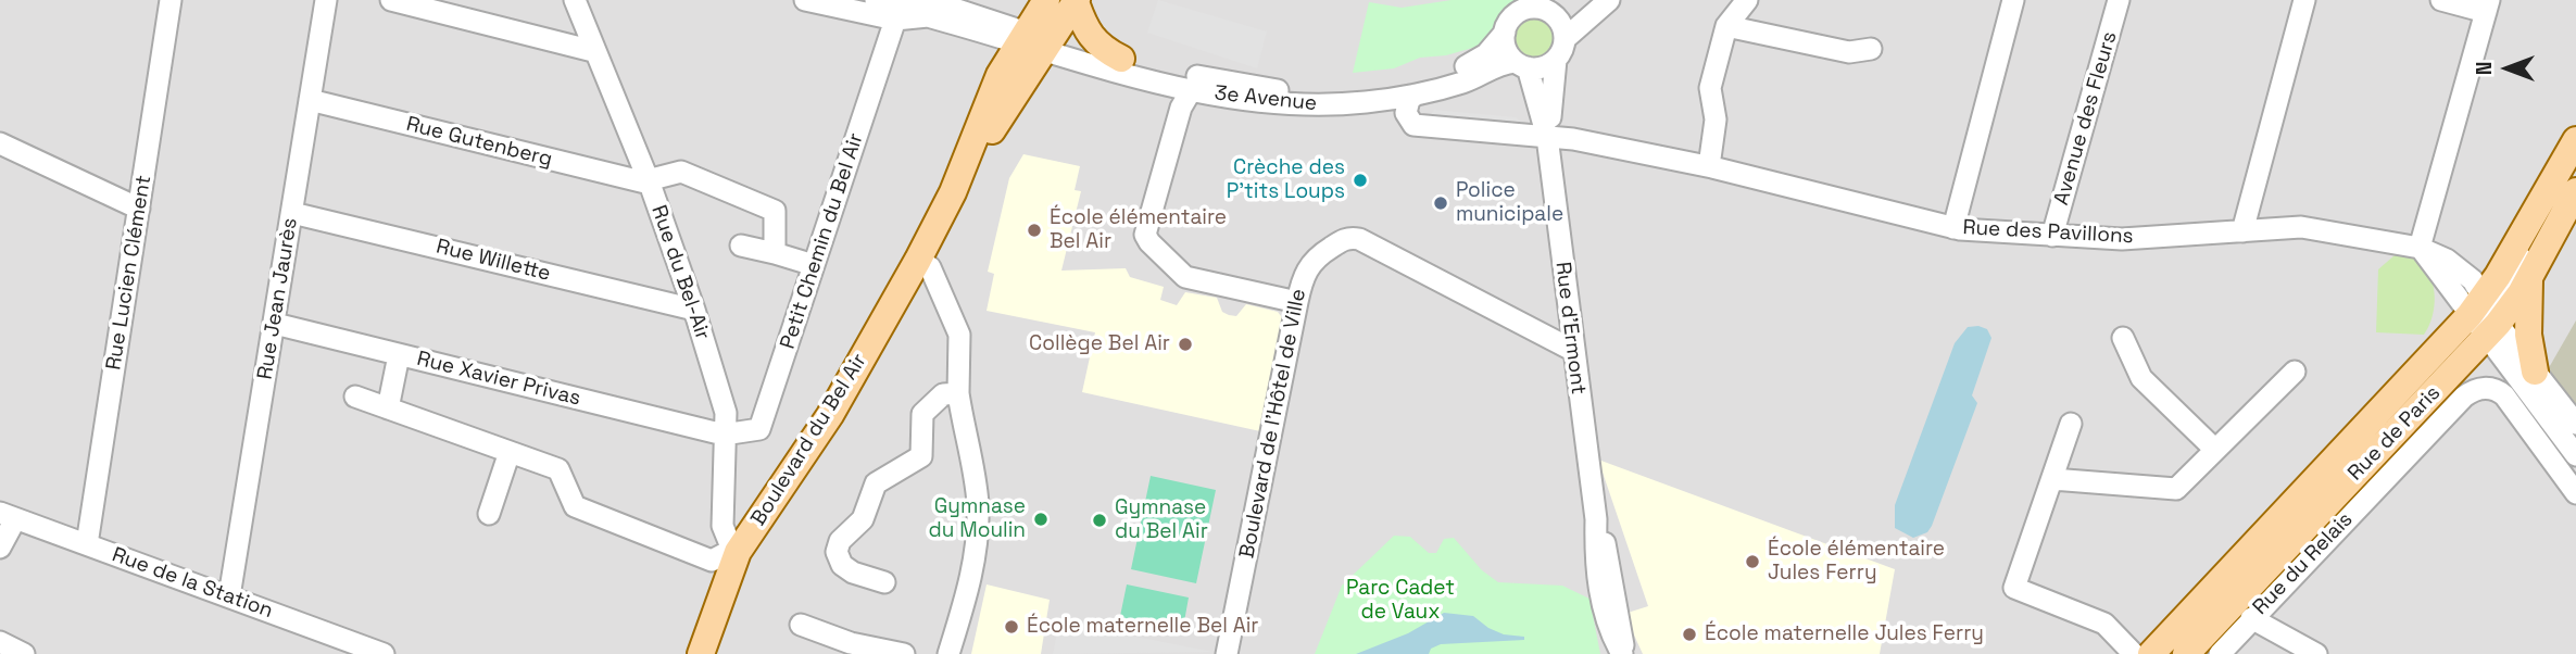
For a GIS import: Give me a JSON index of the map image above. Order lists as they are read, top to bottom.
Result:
{
  "streets": {
    "main road": ["Rue de Paris", "Boulevard du Bel Air"],
    "street": [
      "3e Avenue",
      "Avenue des Fleurs",
      "Rue Gutenberg",
      "Rue des Pavillons",
      "Petit Chemin du Bel Air",
      "Rue Willette",
      "Rue Lucien Clément",
      "Rue du Bel-Air",
      "Rue Jean Jaurès",
      "Rue d'Ermont",
      "Rue Xavier Privas",
      "Boulevard de l'Hôtel de Ville",
      "Rue du Relais",
      "Rue de la Station"
    ]
  },
  "crossings": [
    ["3e Avenue", "Rue des Pavillons"],
    ["3e Avenue", "Rue d'Ermont"],
    ["3e Avenue", "Boulevard du Bel Air"],
    ["Avenue des Fleurs", "Rue des Pavillons"],
    ["Rue Gutenberg", "Rue du Bel-Air"],
    ["Rue Gutenberg", "Rue Jean Jaurès"],
    ["Rue des Pavillons", "Rue d'Ermont"],
    ["Rue des Pavillons", "Rue de Paris"],
    ["Petit Chemin du Bel Air", "Rue du Bel-Air"],
    ["Petit Chemin du Bel Air", "Rue Xavier Privas"],
    ["Rue Willette", "Rue du Bel-Air"],
    ["Rue Willette", "Rue Jean Jaurès"],
    ["Rue Lucien Clément", "Rue de la Station"],
    ["Rue du Bel-Air", "Rue Xavier Privas"],
    ["Rue du Bel-Air", "Boulevard du Bel Air"],
    ["Rue Jean Jaurès", "Rue Xavier Privas"],
    ["Rue Jean Jaurès", "Rue de la Station"],
    ["Rue d'Ermont", "Boulevard de l'Hôtel de Ville"]
  ],
  "parks": ["Parc Cadet de Vaux"],
  "places": [
    "Crèche des P'tits Loups",
    "Police municipale",
    "École élémentaire Bel Air",
    "Collège Bel Air",
    "Gymnase du Moulin",
    "Gymnase du Bel Air",
    "École élémentaire Jules Ferry",
    "École maternelle Bel Air",
    "École maternelle Jules Ferry"
  ],
  "north": "left"
}
